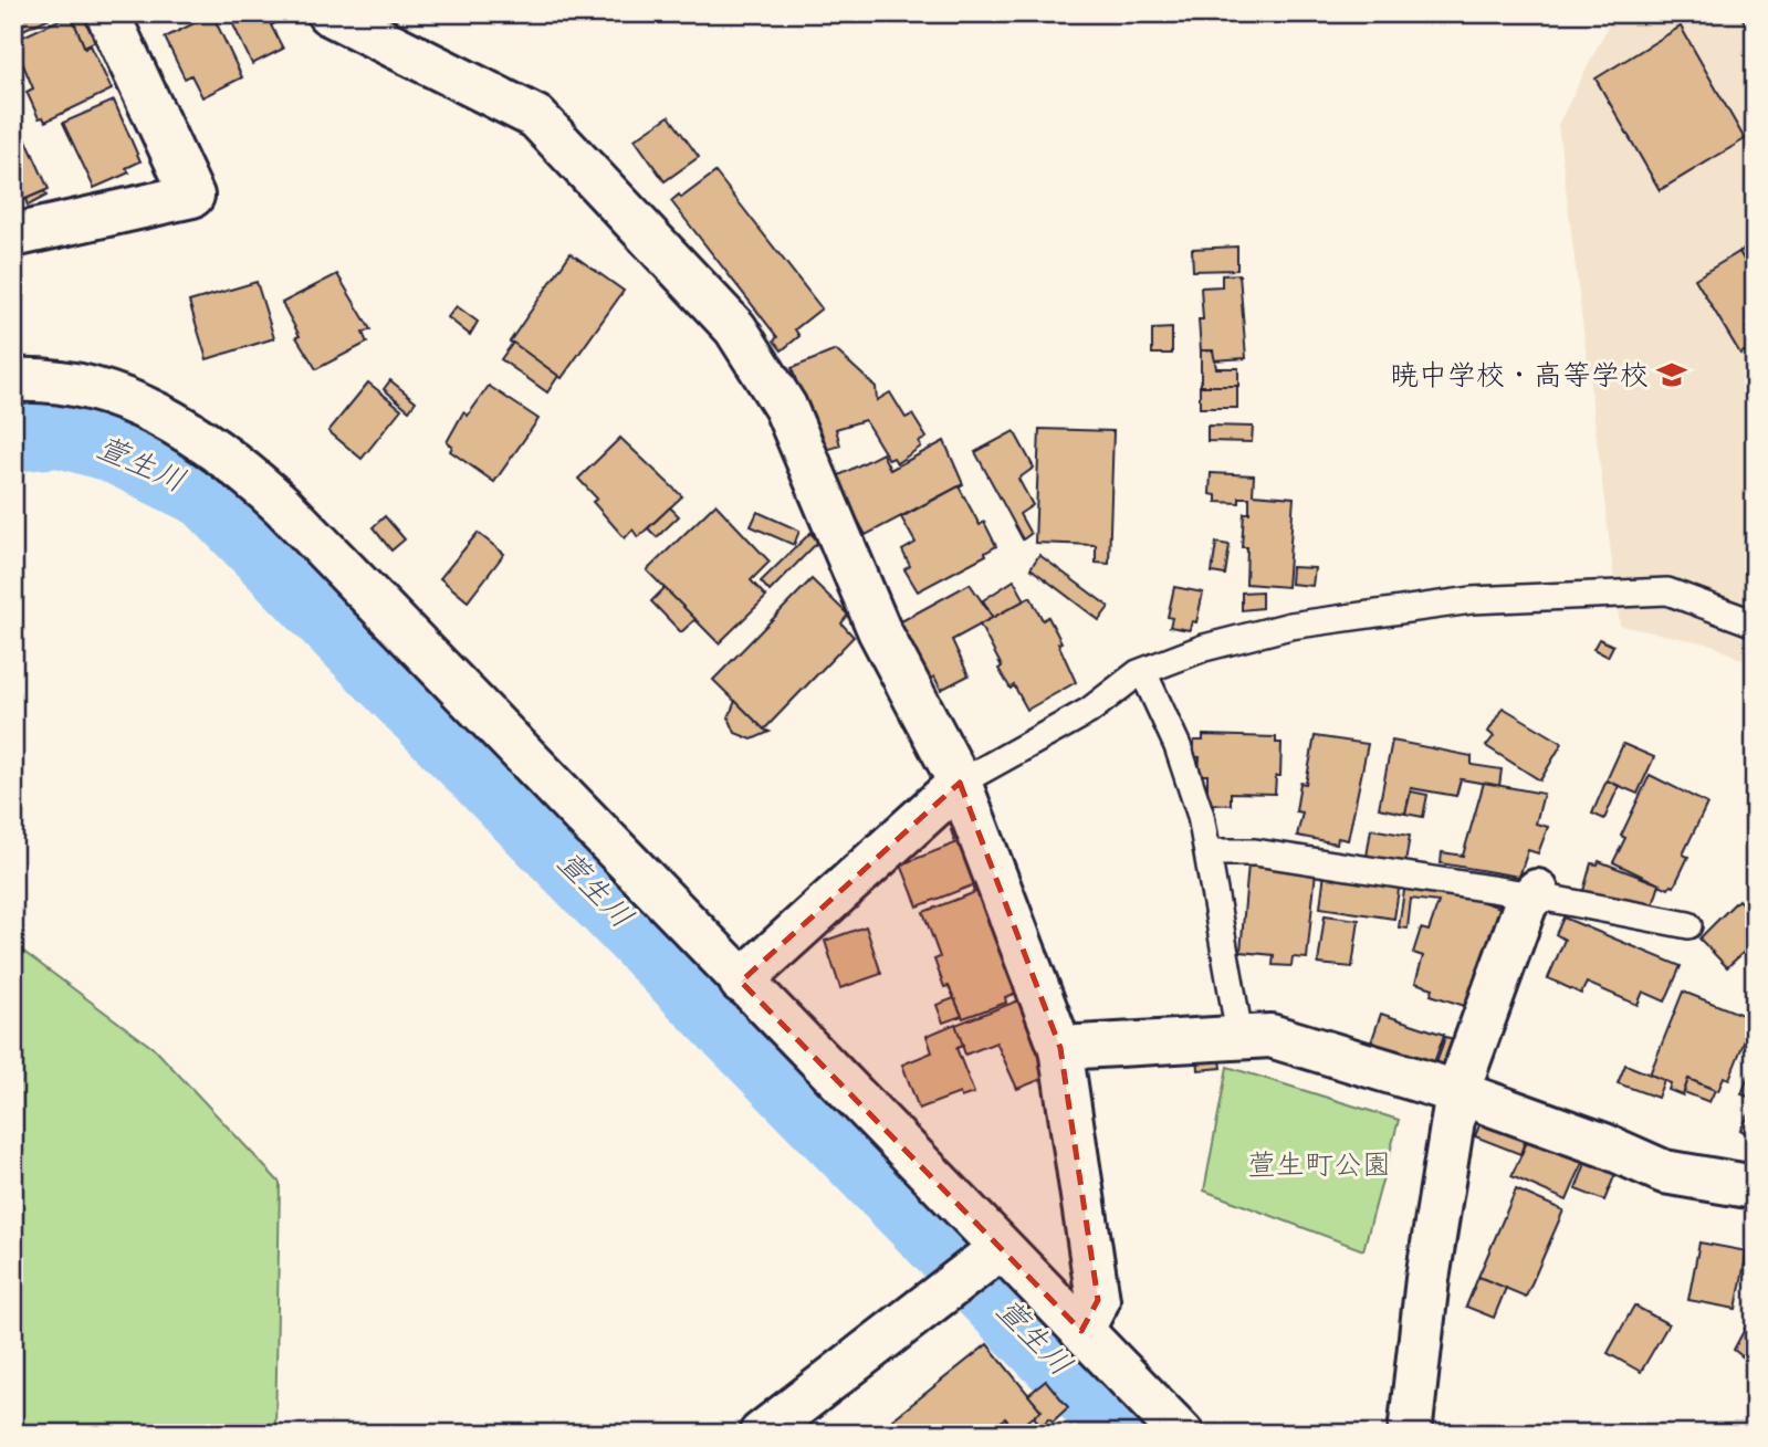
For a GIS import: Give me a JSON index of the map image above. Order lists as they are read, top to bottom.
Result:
{
  "water": ["萱生川"],
  "parks": ["萱生町公園"],
  "places": {
    "school or university": ["暁中学校・高等学校"]
  }
}
